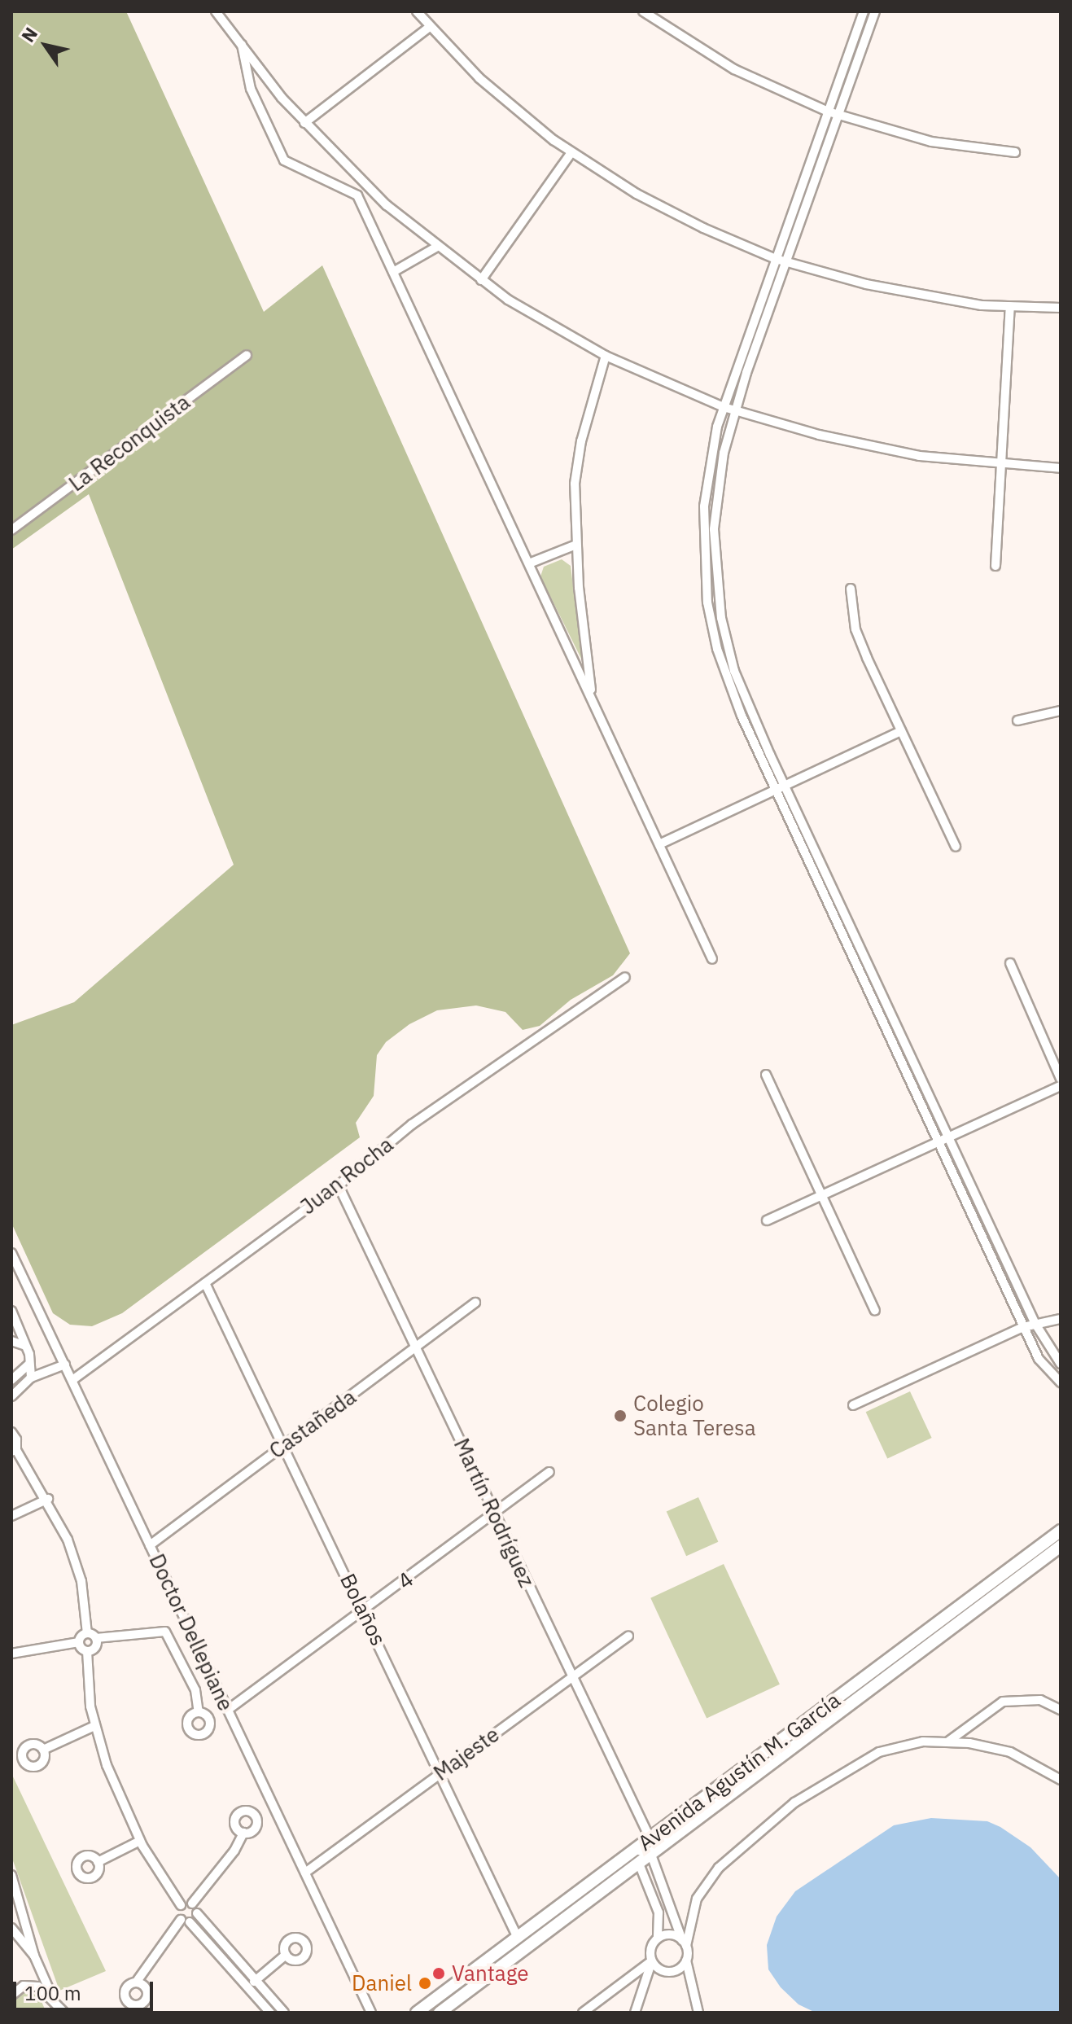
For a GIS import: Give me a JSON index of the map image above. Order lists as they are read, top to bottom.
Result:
{
  "streets": {
    "main road": ["Avenida Agustín M. García"],
    "street": [
      "La Reconquista",
      "Juan Rocha",
      "Castañeda",
      "Martín Rodríguez",
      "4",
      "Bolaños",
      "Doctor Dellepiane",
      "Majeste"
    ]
  },
  "crossings": [
    ["Juan Rocha", "Martín Rodríguez"],
    ["Juan Rocha", "Bolaños"],
    ["Juan Rocha", "Doctor Dellepiane"],
    ["Castañeda", "Martín Rodríguez"],
    ["Castañeda", "Bolaños"],
    ["Castañeda", "Doctor Dellepiane"],
    ["Martín Rodríguez", "4"],
    ["Martín Rodríguez", "Majeste"],
    ["Martín Rodríguez", "Avenida Agustín M. García"],
    ["4", "Bolaños"],
    ["4", "Doctor Dellepiane"],
    ["Bolaños", "Majeste"],
    ["Bolaños", "Avenida Agustín M. García"],
    ["Doctor Dellepiane", "Majeste"]
  ],
  "places": ["Colegio Santa Teresa", "Vantage", "Daniel"],
  "scale_bar": "100 m",
  "north": "top left"
}
